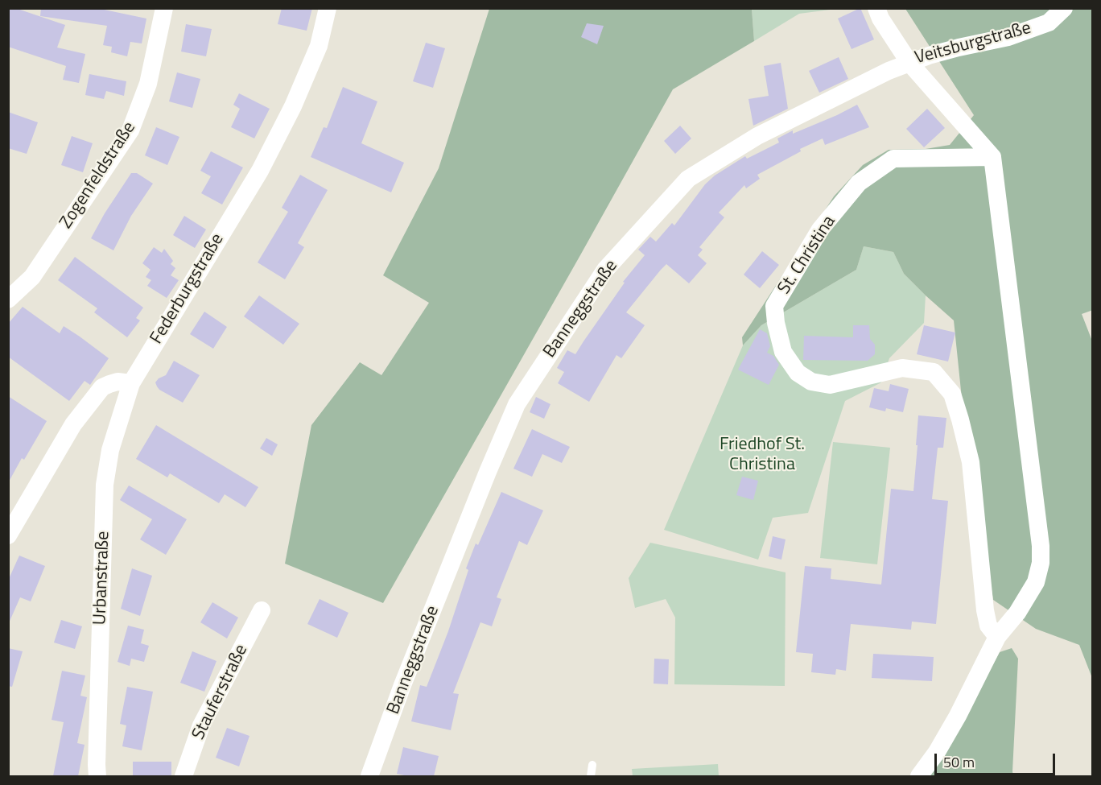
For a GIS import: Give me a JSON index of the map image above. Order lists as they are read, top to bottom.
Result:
{
  "streets": {
    "street": [
      "Veitsburgstraße",
      "Zogenfeldstraße",
      "St. Christina",
      "Federburgstraße",
      "Banneggstraße",
      "Urbanstraße",
      "Stauferstraße"
    ]
  },
  "crossings": [
    ["Veitsburgstraße", "Banneggstraße"],
    ["Federburgstraße", "Urbanstraße"]
  ],
  "parks": ["Friedhof St. Christina"],
  "scale_bar": "50 m"
}
